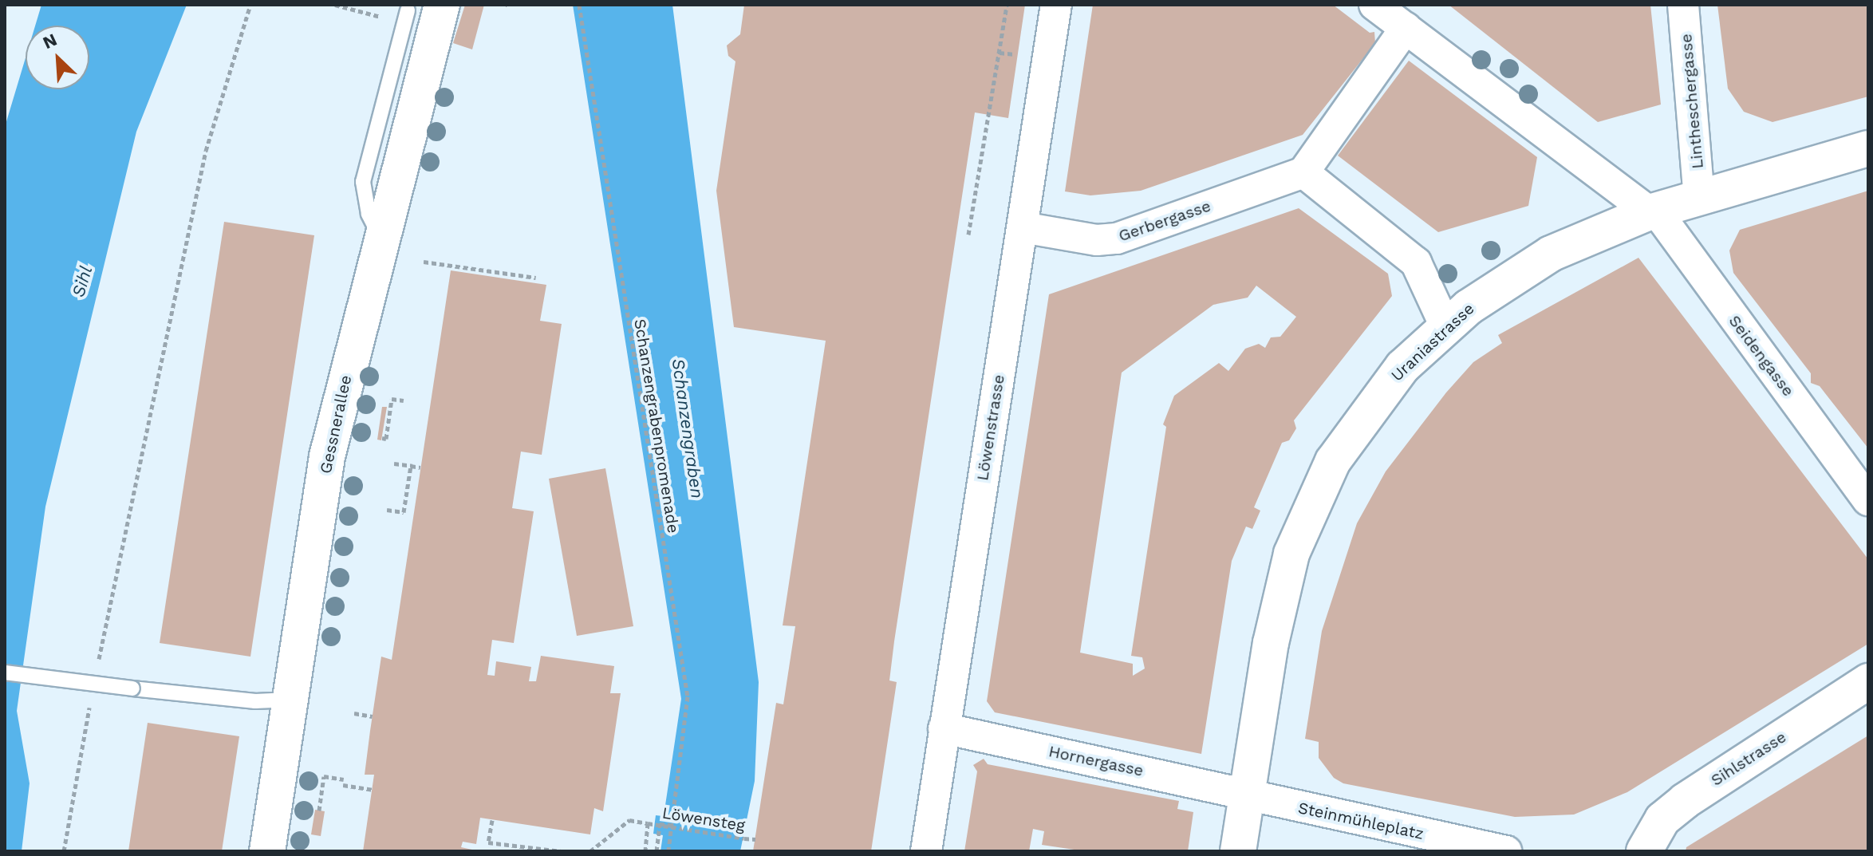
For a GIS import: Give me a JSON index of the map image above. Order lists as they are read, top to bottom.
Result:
{
  "streets": {
    "street": [
      "Lintheschergasse",
      "Gerbergasse",
      "Uraniastrasse",
      "Seidengasse",
      "Gessnerallee",
      "Löwenstrasse",
      "Sihlstrasse",
      "Hornergasse",
      "Steinmühleplatz"
    ],
    "path": ["Schanzengrabenpromenade", "Löwensteg"]
  },
  "crossings": [
    ["Lintheschergasse", "Uraniastrasse"],
    ["Gerbergasse", "Löwenstrasse"],
    ["Uraniastrasse", "Seidengasse"],
    ["Uraniastrasse", "Hornergasse"],
    ["Uraniastrasse", "Steinmühleplatz"],
    ["Löwenstrasse", "Hornergasse"],
    ["Hornergasse", "Steinmühleplatz"]
  ],
  "water": ["Sihl", "Schanzengraben"],
  "north": "top left"
}
